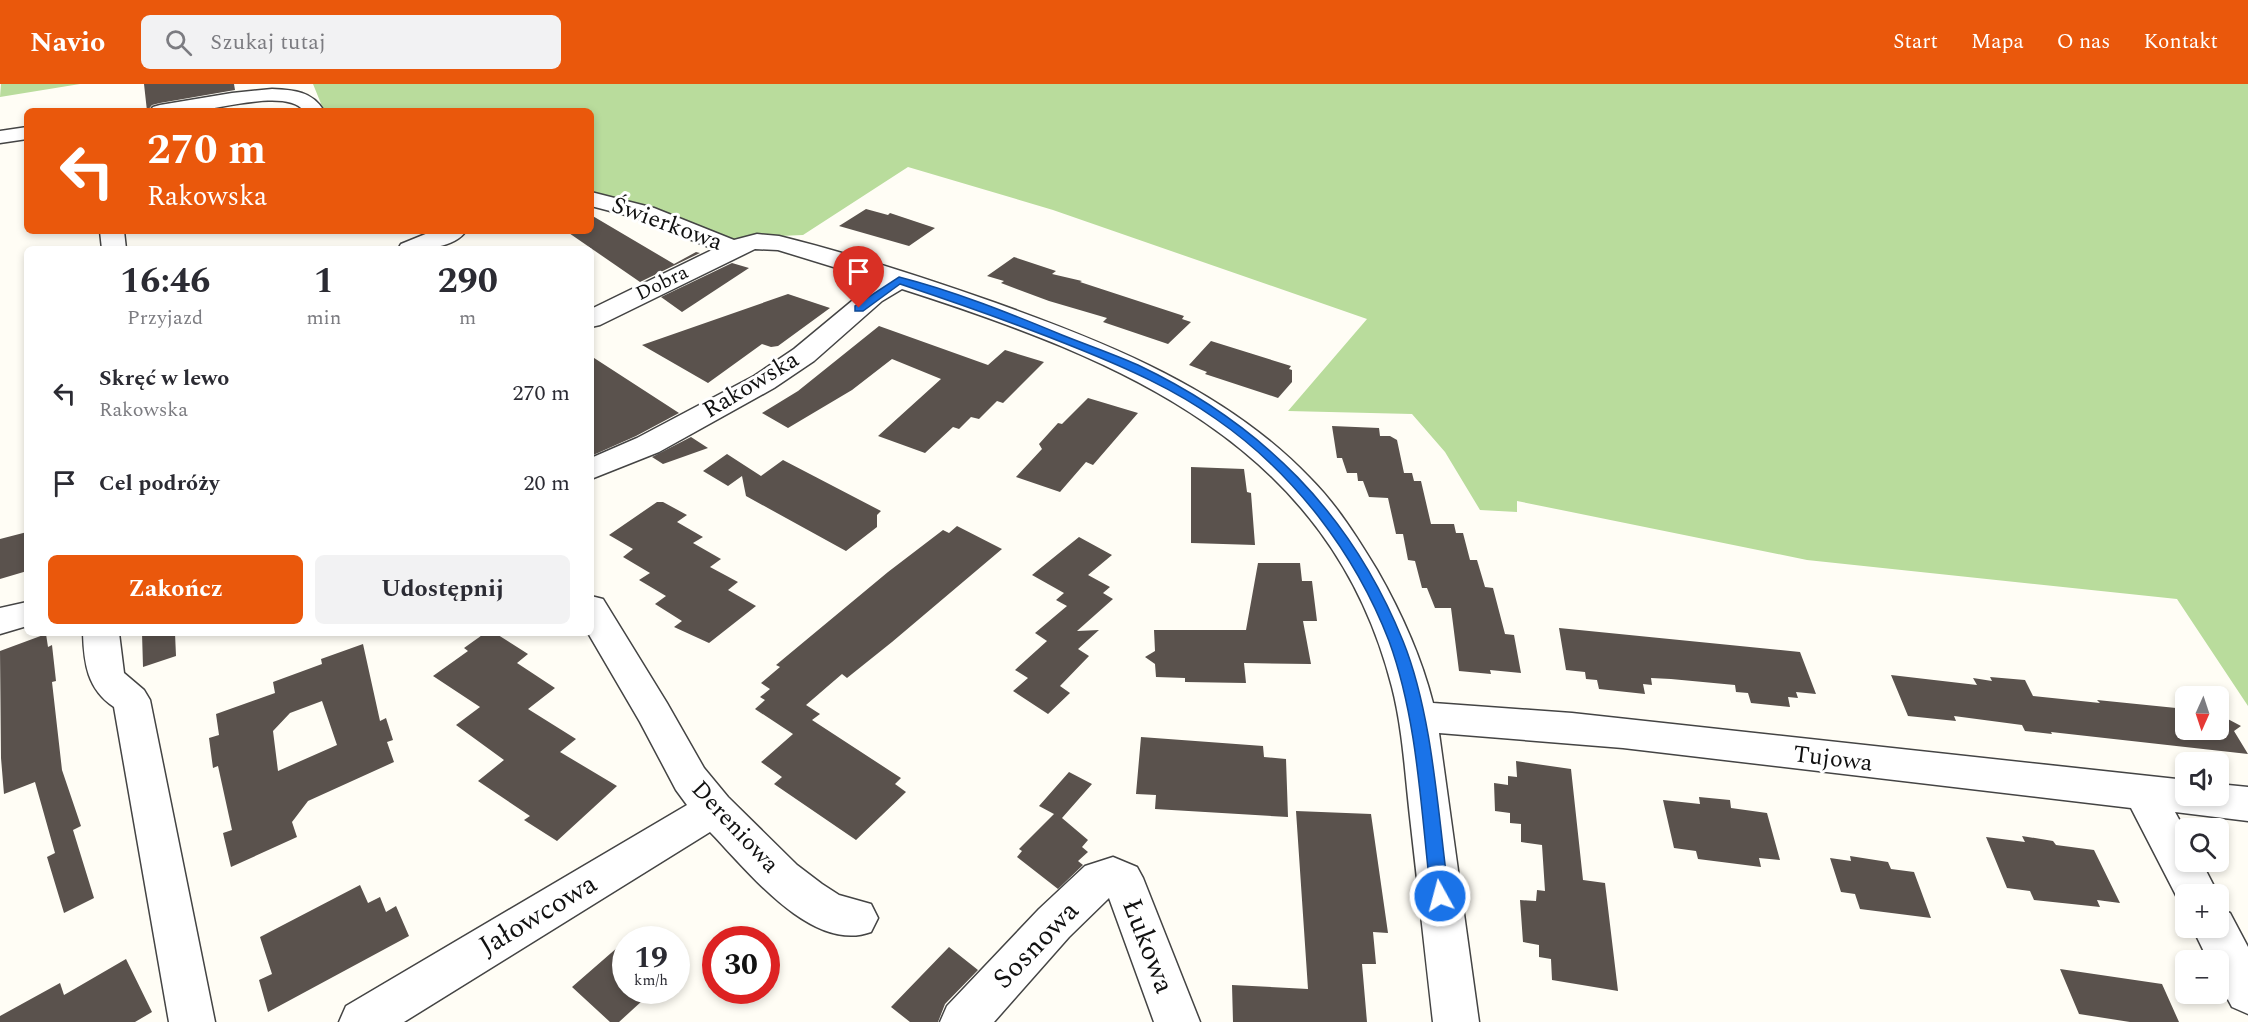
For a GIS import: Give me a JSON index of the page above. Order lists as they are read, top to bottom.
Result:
{
  "streets": {
    "street": [
      "Świerkowa",
      "Dobra",
      "Rakowska",
      "Tujowa",
      "Dereniowa",
      "Jałowcowa",
      "Sosnowa",
      "Łukowa"
    ]
  },
  "crossings": [
    ["Świerkowa", "Dobra"],
    ["Świerkowa", "Rakowska"],
    ["Świerkowa", "Tujowa"],
    ["Dereniowa", "Jałowcowa"],
    ["Sosnowa", "Łukowa"]
  ],
  "north": "bottom",
  "page": {
    "header": "Navio",
    "search": "Szukaj tutaj",
    "nav": [
      "Start",
      "Mapa",
      "O nas",
      "Kontakt"
    ],
    "turn": ["270 m", "Rakowska"],
    "eta": [
      "16:46",
      "Przyjazd",
      "1",
      "min",
      "290",
      "m"
    ],
    "list": [
      {
        "name": "Skręć w lewo",
        "note": "Rakowska",
        "value": "270 m"
      },
      {
        "name": "Cel podróży",
        "value": "20 m"
      }
    ],
    "buttons": ["Zakończ", "Udostępnij"],
    "map_buttons": ["+", "−"],
    "speed": "19 km/h",
    "limit": "30"
  }
}
